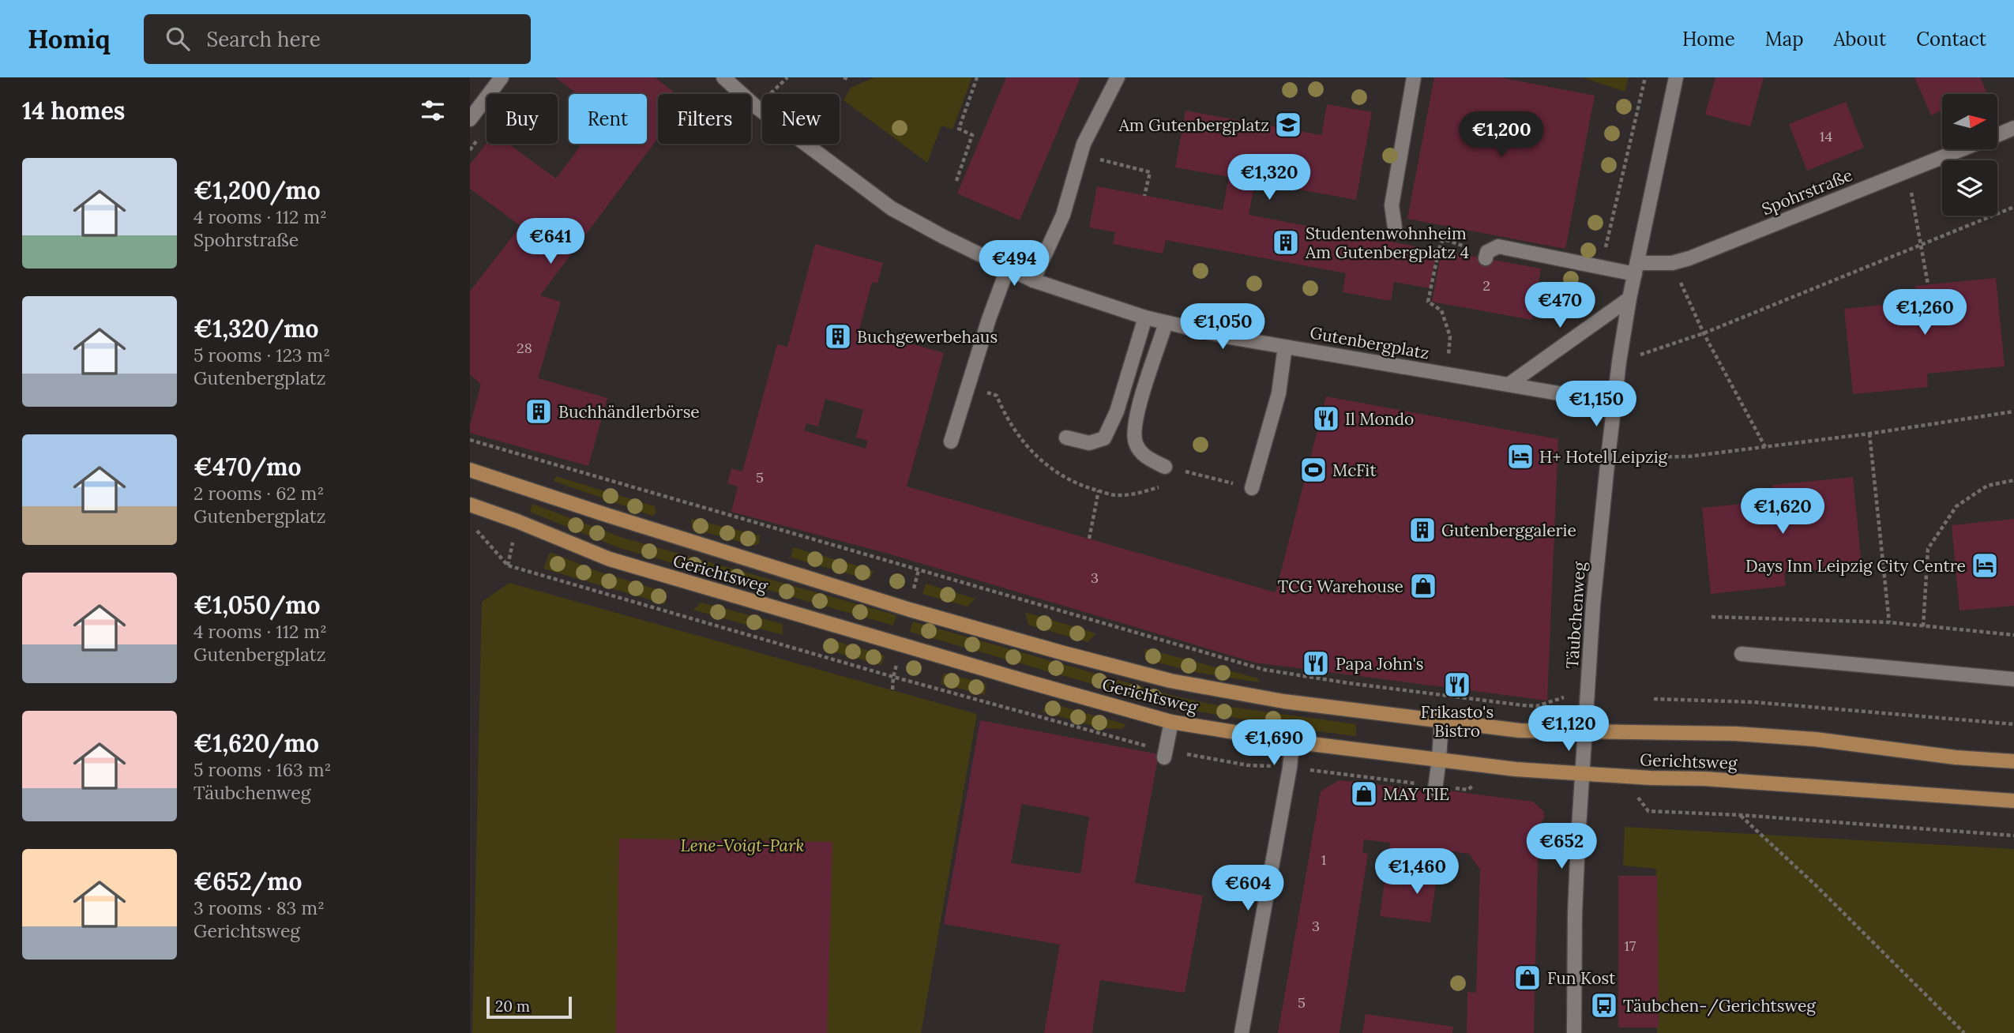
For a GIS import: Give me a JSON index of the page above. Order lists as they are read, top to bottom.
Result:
{
  "streets": {
    "main road": ["Gerichtsweg"],
    "street": ["Spohrstraße", "Gutenbergplatz", "Täubchenweg"]
  },
  "crossings": [
    ["Spohrstraße", "Täubchenweg"],
    ["Gutenbergplatz", "Täubchenweg"],
    ["Gerichtsweg", "Täubchenweg"]
  ],
  "parks": ["Lene-Voigt-Park"],
  "places": {
    "school or university": ["Am Gutenbergplatz"],
    "building": [
      "Studentenwohnheim Am Gutenbergplatz 4",
      "Buchgewerbehaus",
      "Buchhändlerbörse",
      "Gutenberggalerie"
    ],
    "restaurant": ["Il Mondo", "Papa John's", "Frikasto's Bistro"],
    "hotel": ["H+ Hotel Leipzig", "Days Inn Leipzig City Centre"],
    "sports": ["McFit"],
    "shop": ["TCG Warehouse", "MAY TIE", "Fun Kost"],
    "bus stop": ["Täubchen-/Gerichtsweg"]
  },
  "house_numbers": [
    "14",
    "2",
    "28",
    "5",
    "3",
    "1",
    "3",
    "17",
    "5"
  ],
  "scale_bar": "20 m",
  "north": "right",
  "page": {
    "header": "Homiq",
    "search": "Search here",
    "nav": [
      "Home",
      "Map",
      "About",
      "Contact"
    ],
    "heading": "14 homes",
    "chip": [
      "Buy",
      "Rent",
      "Filters",
      "New"
    ],
    "price": [
      "€1,200",
      "€1,320",
      "€641",
      "€494",
      "€470",
      "€1,260",
      "€1,050",
      "€1,150",
      "€1,620",
      "€1,120",
      "€1,690",
      "€652",
      "€1,460",
      "€604"
    ],
    "list": [
      {
        "name": "€1,200/mo",
        "note": "4 rooms · 112 m² · Spohrstraße"
      },
      {
        "name": "€1,320/mo",
        "note": "5 rooms · 123 m² · Gutenbergplatz"
      },
      {
        "name": "€470/mo",
        "note": "2 rooms · 62 m² · Gutenbergplatz"
      },
      {
        "name": "€1,050/mo",
        "note": "4 rooms · 112 m² · Gutenbergplatz"
      },
      {
        "name": "€1,620/mo",
        "note": "5 rooms · 163 m² · Täubchenweg"
      },
      {
        "name": "€652/mo",
        "note": "3 rooms · 83 m² · Gerichtsweg"
      }
    ],
    "scale": "20 m"
  }
}
